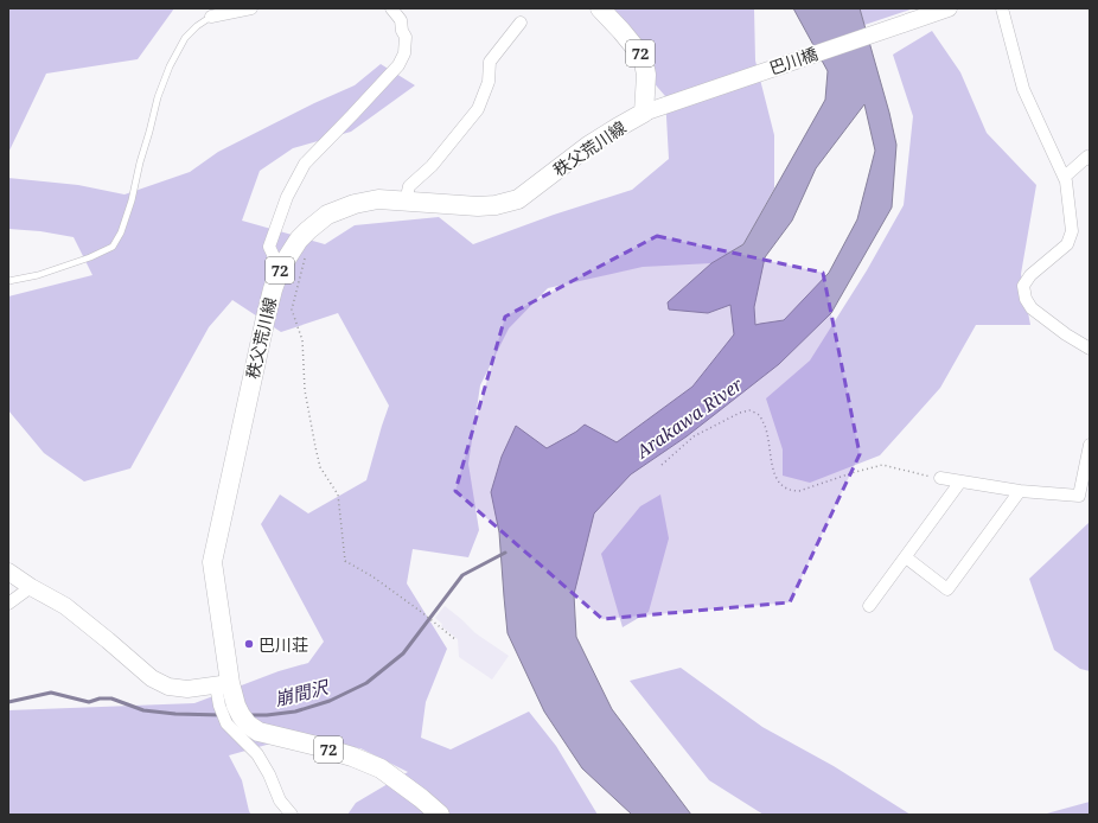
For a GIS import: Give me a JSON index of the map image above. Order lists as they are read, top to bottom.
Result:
{
  "streets": {
    "main road": ["72", "巴川橋", "秩父荒川線"]
  },
  "crossings": [
    ["巴川橋", "秩父荒川線"]
  ],
  "water": ["Arakawa River", "崩間沢"],
  "places": ["巴川荘"]
}
